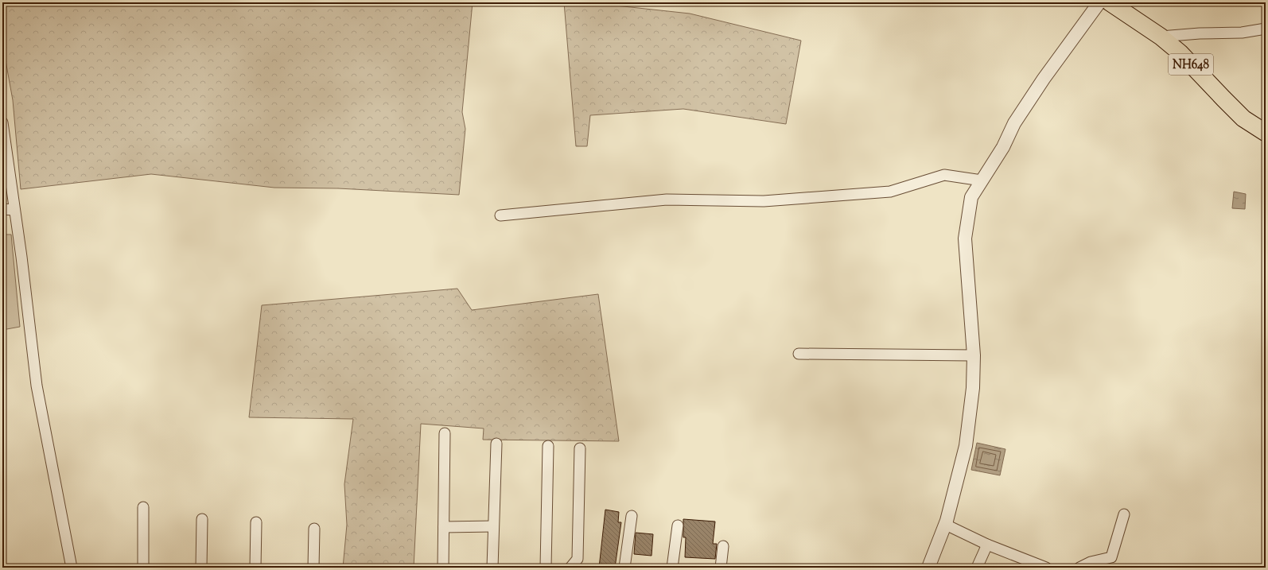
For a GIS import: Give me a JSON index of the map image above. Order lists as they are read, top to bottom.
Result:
{
  "streets": {
    "highway": ["NH648"]
  }
}
